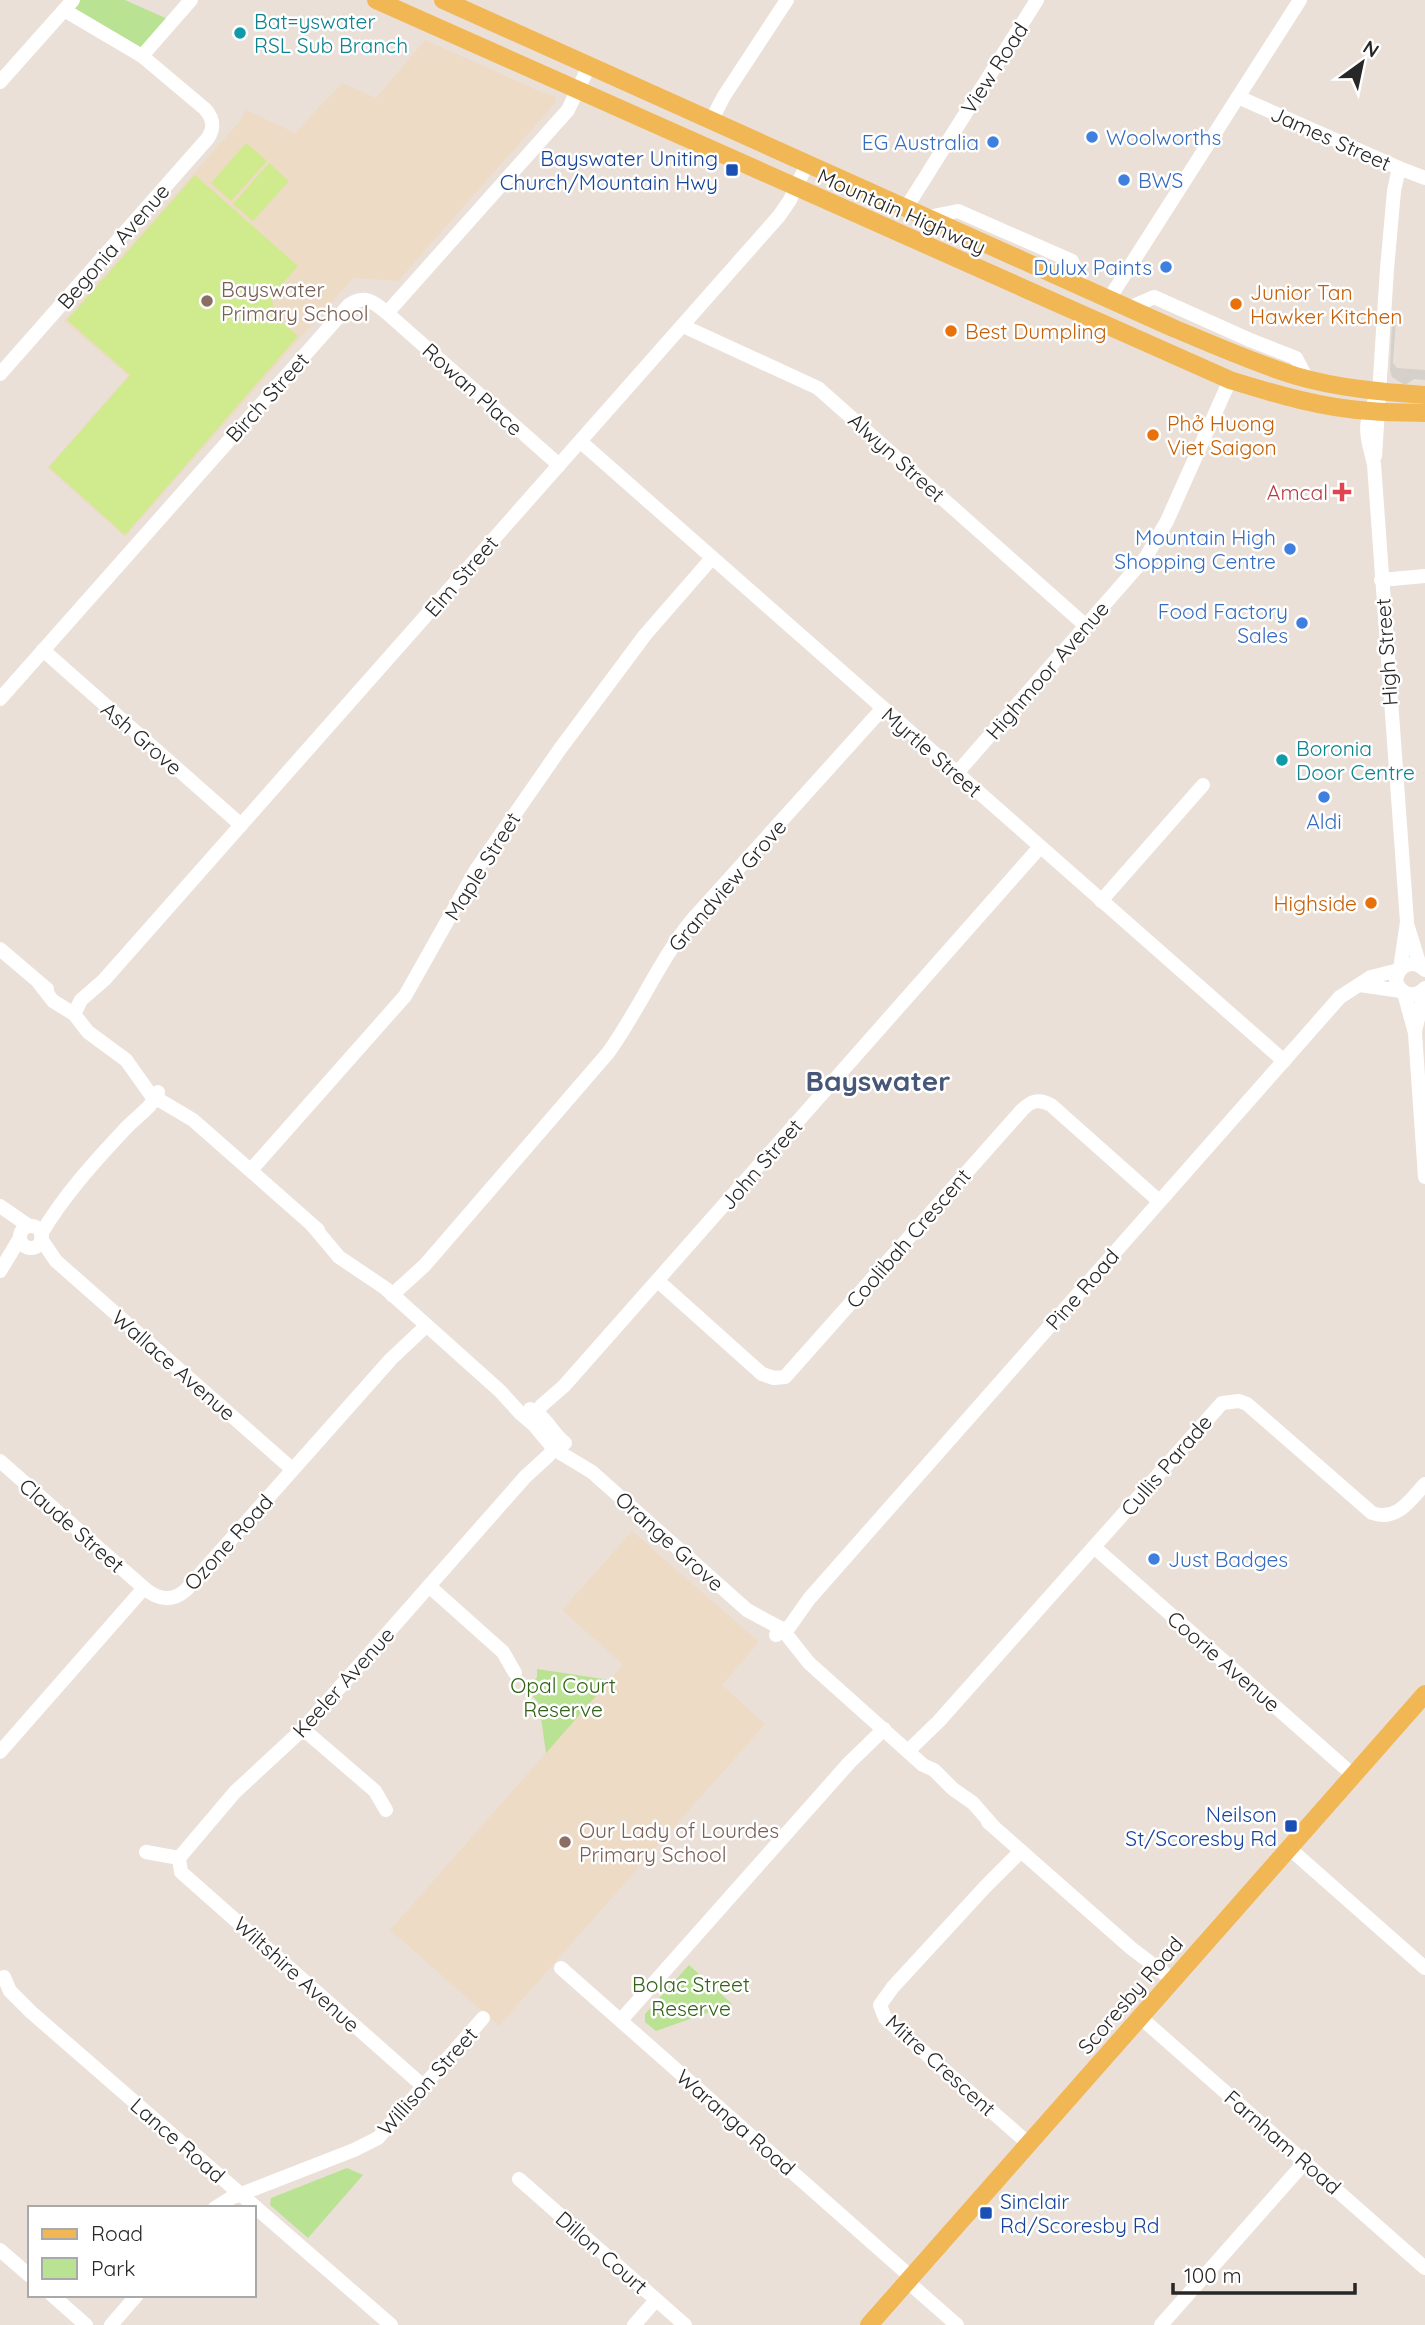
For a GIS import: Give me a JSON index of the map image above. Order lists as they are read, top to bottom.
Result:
{
  "streets": {
    "main road": ["Mountain Highway", "Scoresby Road"],
    "street": [
      "View Road",
      "James Street",
      "Begonia Avenue",
      "Rowan Place",
      "Birch Street",
      "Alwyn Street",
      "Elm Street",
      "High Street",
      "Highmoor Avenue",
      "Ash Grove",
      "Myrtle Street",
      "Maple Street",
      "Grandview Grove",
      "John Street",
      "Coolibah Crescent",
      "Pine Road",
      "Wallace Avenue",
      "Cullis Parade",
      "Claude Street",
      "Orange Grove",
      "Ozone Road",
      "Coorie Avenue",
      "Keeler Avenue",
      "Wiltshire Avenue",
      "Mitre Crescent",
      "Willison Street",
      "Waranga Road",
      "Lance Road",
      "Farnham Road",
      "Dillon Court"
    ]
  },
  "crossings": [
    ["View Road", "Mountain Highway"],
    ["James Street", "High Street"],
    ["Mountain Highway", "Elm Street"],
    ["Mountain Highway", "High Street"],
    ["Mountain Highway", "Highmoor Avenue"],
    ["Rowan Place", "Birch Street"],
    ["Rowan Place", "Elm Street"],
    ["Birch Street", "Ash Grove"],
    ["Alwyn Street", "Elm Street"],
    ["Alwyn Street", "Highmoor Avenue"],
    ["Elm Street", "Ash Grove"],
    ["Elm Street", "Myrtle Street"],
    ["Elm Street", "Orange Grove"],
    ["High Street", "Pine Road"],
    ["Highmoor Avenue", "Myrtle Street"],
    ["Myrtle Street", "Maple Street"],
    ["Myrtle Street", "Grandview Grove"],
    ["Myrtle Street", "John Street"],
    ["Myrtle Street", "Pine Road"],
    ["Maple Street", "Orange Grove"],
    ["Grandview Grove", "Orange Grove"],
    ["John Street", "Coolibah Crescent"],
    ["John Street", "Orange Grove"],
    ["Coolibah Crescent", "Pine Road"],
    ["Pine Road", "Orange Grove"],
    ["Wallace Avenue", "Ozone Road"],
    ["Cullis Parade", "Orange Grove"],
    ["Cullis Parade", "Coorie Avenue"],
    ["Claude Street", "Ozone Road"],
    ["Orange Grove", "Ozone Road"],
    ["Orange Grove", "Keeler Avenue"],
    ["Orange Grove", "Scoresby Road"],
    ["Orange Grove", "Mitre Crescent"],
    ["Coorie Avenue", "Scoresby Road"],
    ["Keeler Avenue", "Wiltshire Avenue"],
    ["Wiltshire Avenue", "Willison Street"],
    ["Scoresby Road", "Mitre Crescent"],
    ["Scoresby Road", "Waranga Road"],
    ["Scoresby Road", "Farnham Road"],
    ["Willison Street", "Lance Road"]
  ],
  "districts": ["Bayswater"],
  "parks": ["Opal Court Reserve", "Bolac Street Reserve"],
  "places": {
    "other": [
      "Bat=yswater RSL Sub Branch",
      "Woolworths",
      "EG Australia",
      "BWS",
      "Dulux Paints",
      "Bayswater Primary School",
      "Junior Tan Hawker Kitchen",
      "Best Dumpling",
      "Phở Huong Viet Saigon",
      "Mountain High Shopping Centre",
      "Food Factory Sales",
      "Boronia Door Centre",
      "Aldi",
      "Highside",
      "Just Badges",
      "Our Lady of Lourdes Primary School"
    ],
    "transit": ["Bayswater Uniting Church/Mountain Hwy", "Neilson St/Scoresby Rd", "Sinclair Rd/Scoresby Rd"],
    "health": ["Amcal"]
  },
  "legend": ["Road", "Park"],
  "scale_bar": "100 m",
  "north": "top right"
}
